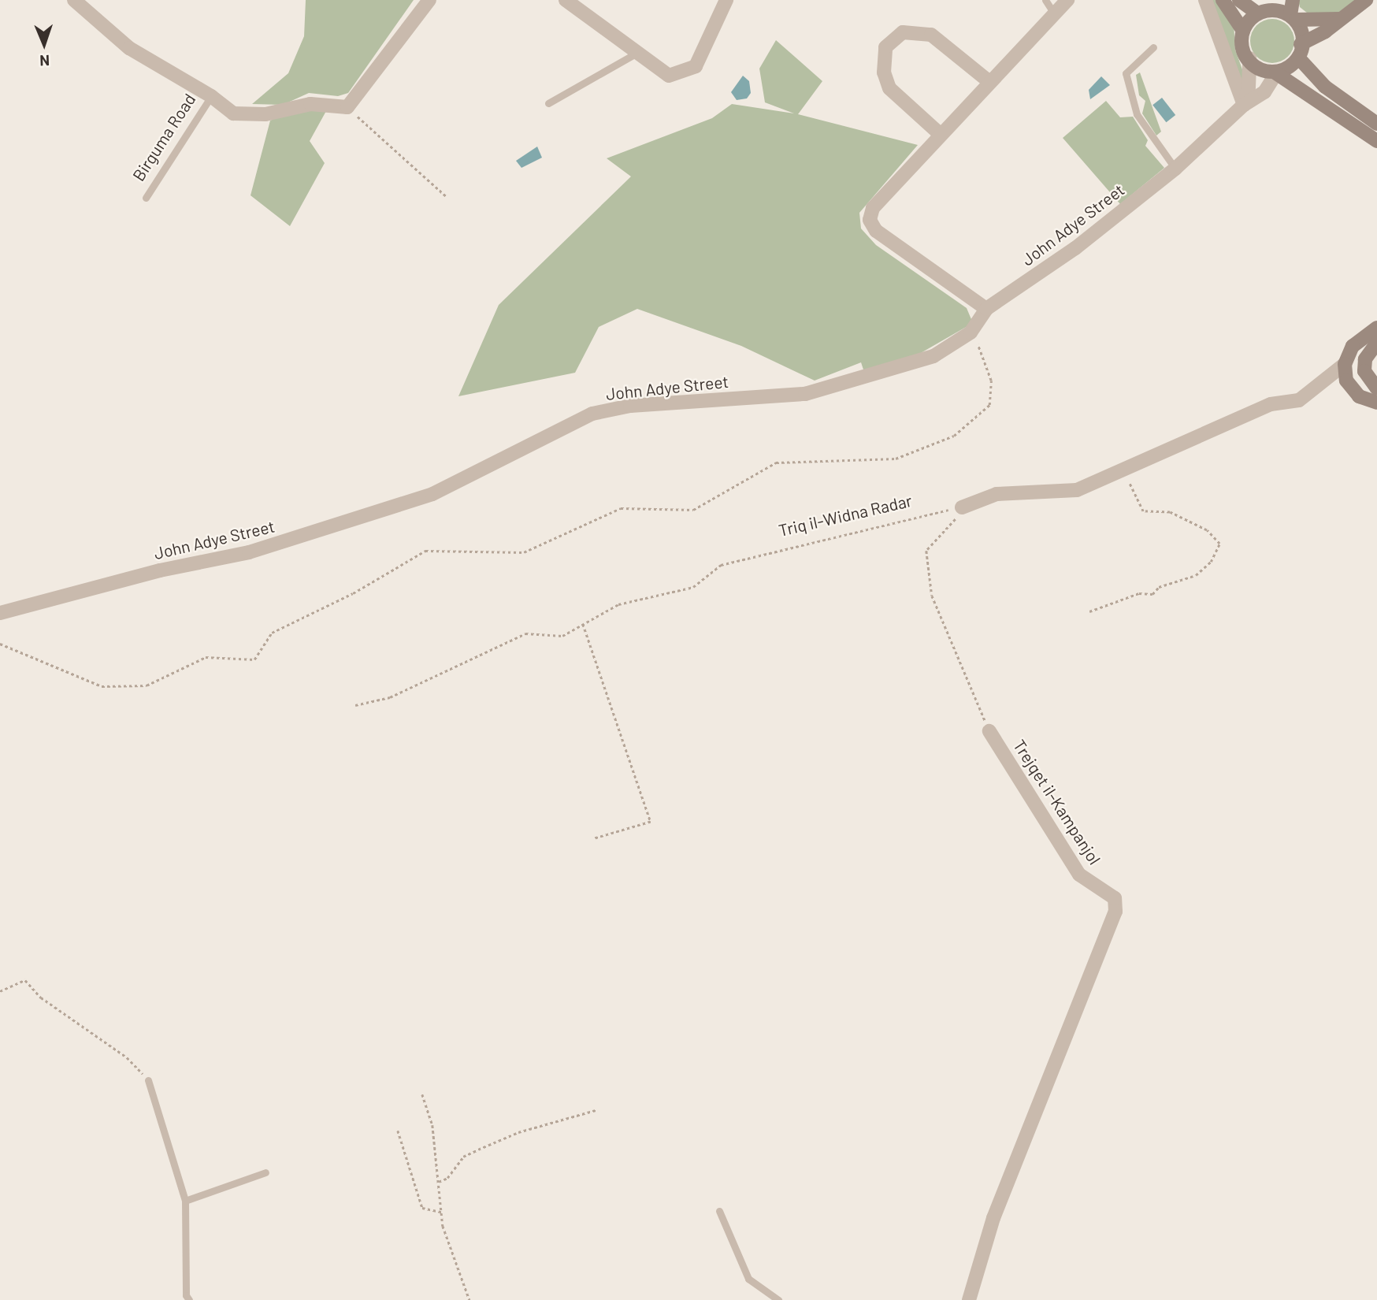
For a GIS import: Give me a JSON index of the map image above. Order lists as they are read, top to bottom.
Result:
{
  "streets": {
    "street": ["John Adye Street", "Trejqet il-Kampanjol"],
    "lane": ["Birguma Road"],
    "path": ["Triq il-Widna Radar"]
  },
  "north": "bottom"
}
